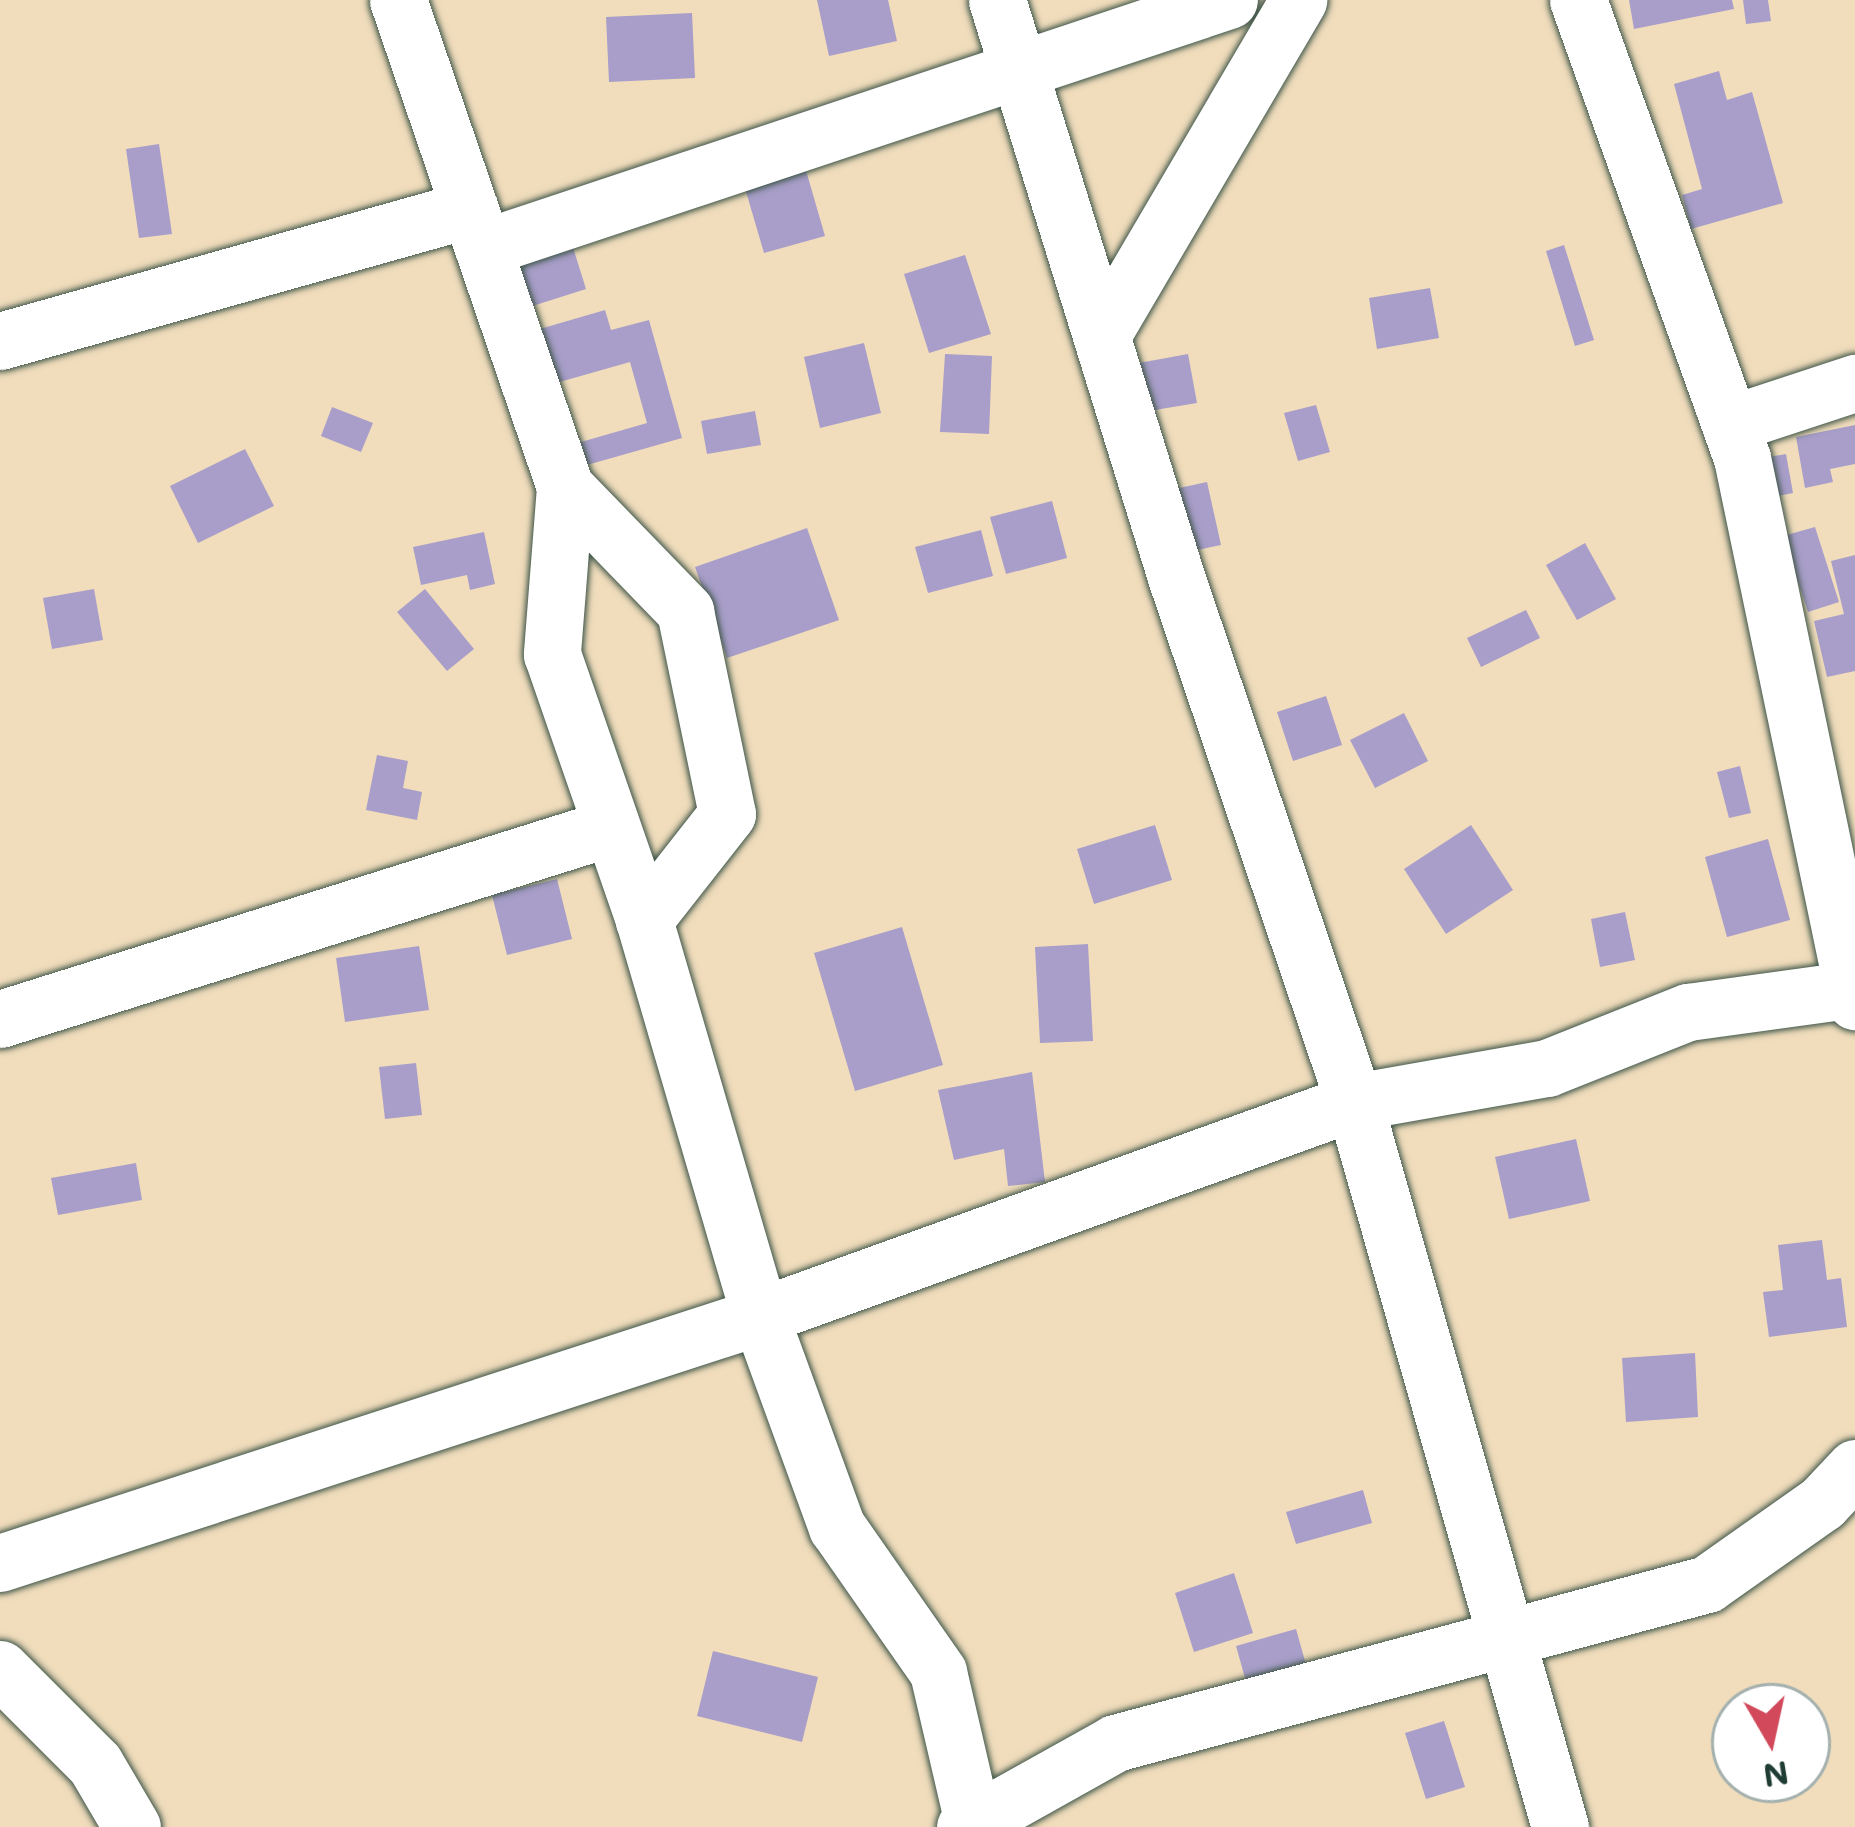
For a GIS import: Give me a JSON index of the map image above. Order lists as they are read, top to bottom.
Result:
{
  "north": "bottom"
}
